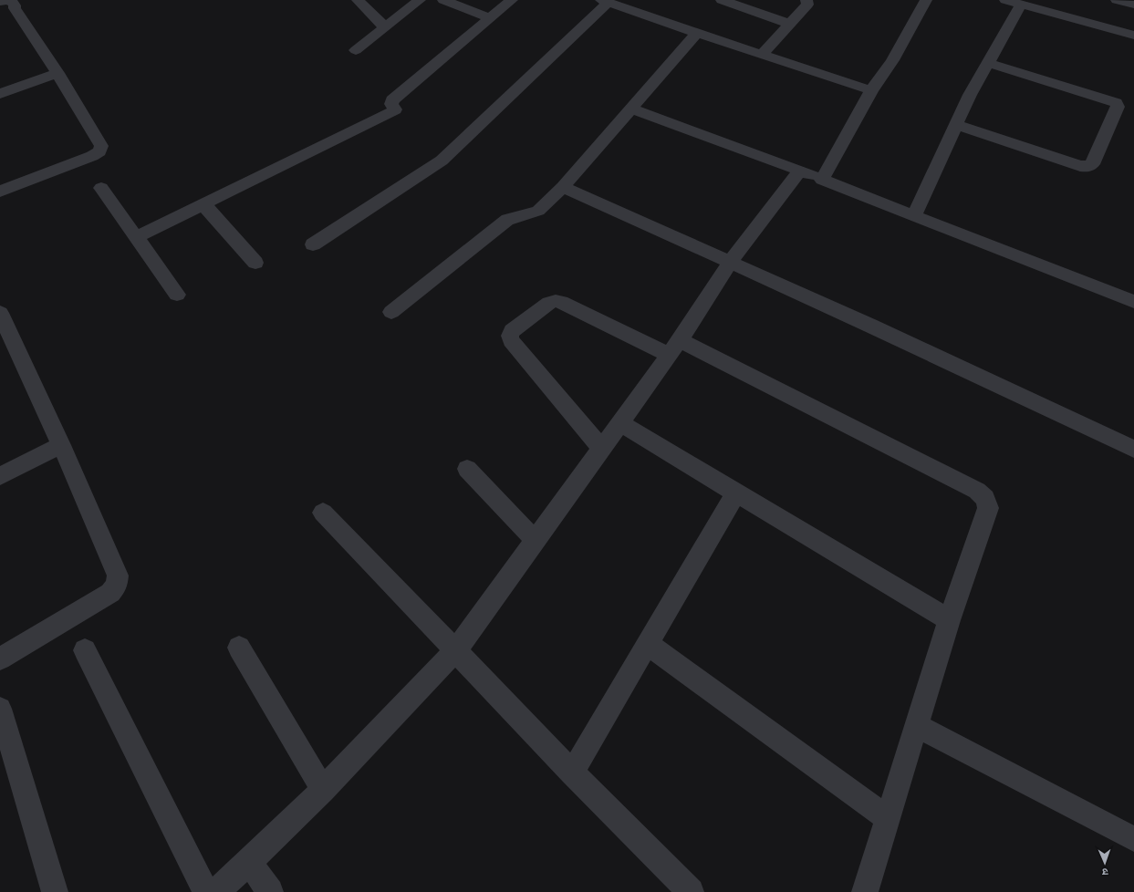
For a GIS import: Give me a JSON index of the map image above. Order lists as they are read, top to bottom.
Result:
{
  "north": "bottom"
}
